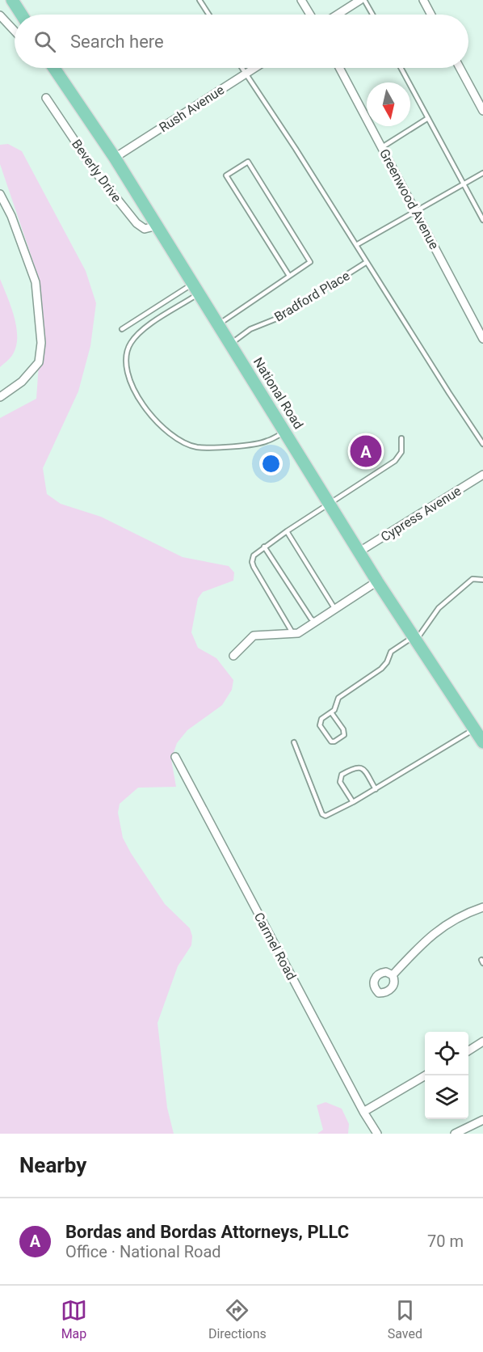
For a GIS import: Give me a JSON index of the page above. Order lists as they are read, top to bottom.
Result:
{
  "streets": {
    "main road": ["National Road"],
    "street": [
      "Rush Avenue",
      "Beverly Drive",
      "Greenwood Avenue",
      "Cypress Avenue",
      "Carmel Road"
    ],
    "lane": ["Bradford Place"]
  },
  "crossings": [
    ["Rush Avenue", "National Road"],
    ["Beverly Drive", "National Road"],
    ["Bradford Place", "National Road"],
    ["National Road", "Cypress Avenue"]
  ],
  "north": "bottom",
  "page": {
    "search": "Search here",
    "pins": "A",
    "heading": "Nearby",
    "list": [
      {
        "mark": "A",
        "name": "Bordas and Bordas Attorneys, PLLC",
        "note": "Office · National Road",
        "value": "70 m"
      }
    ],
    "nav": ["Map", "Directions", "Saved"]
  }
}
